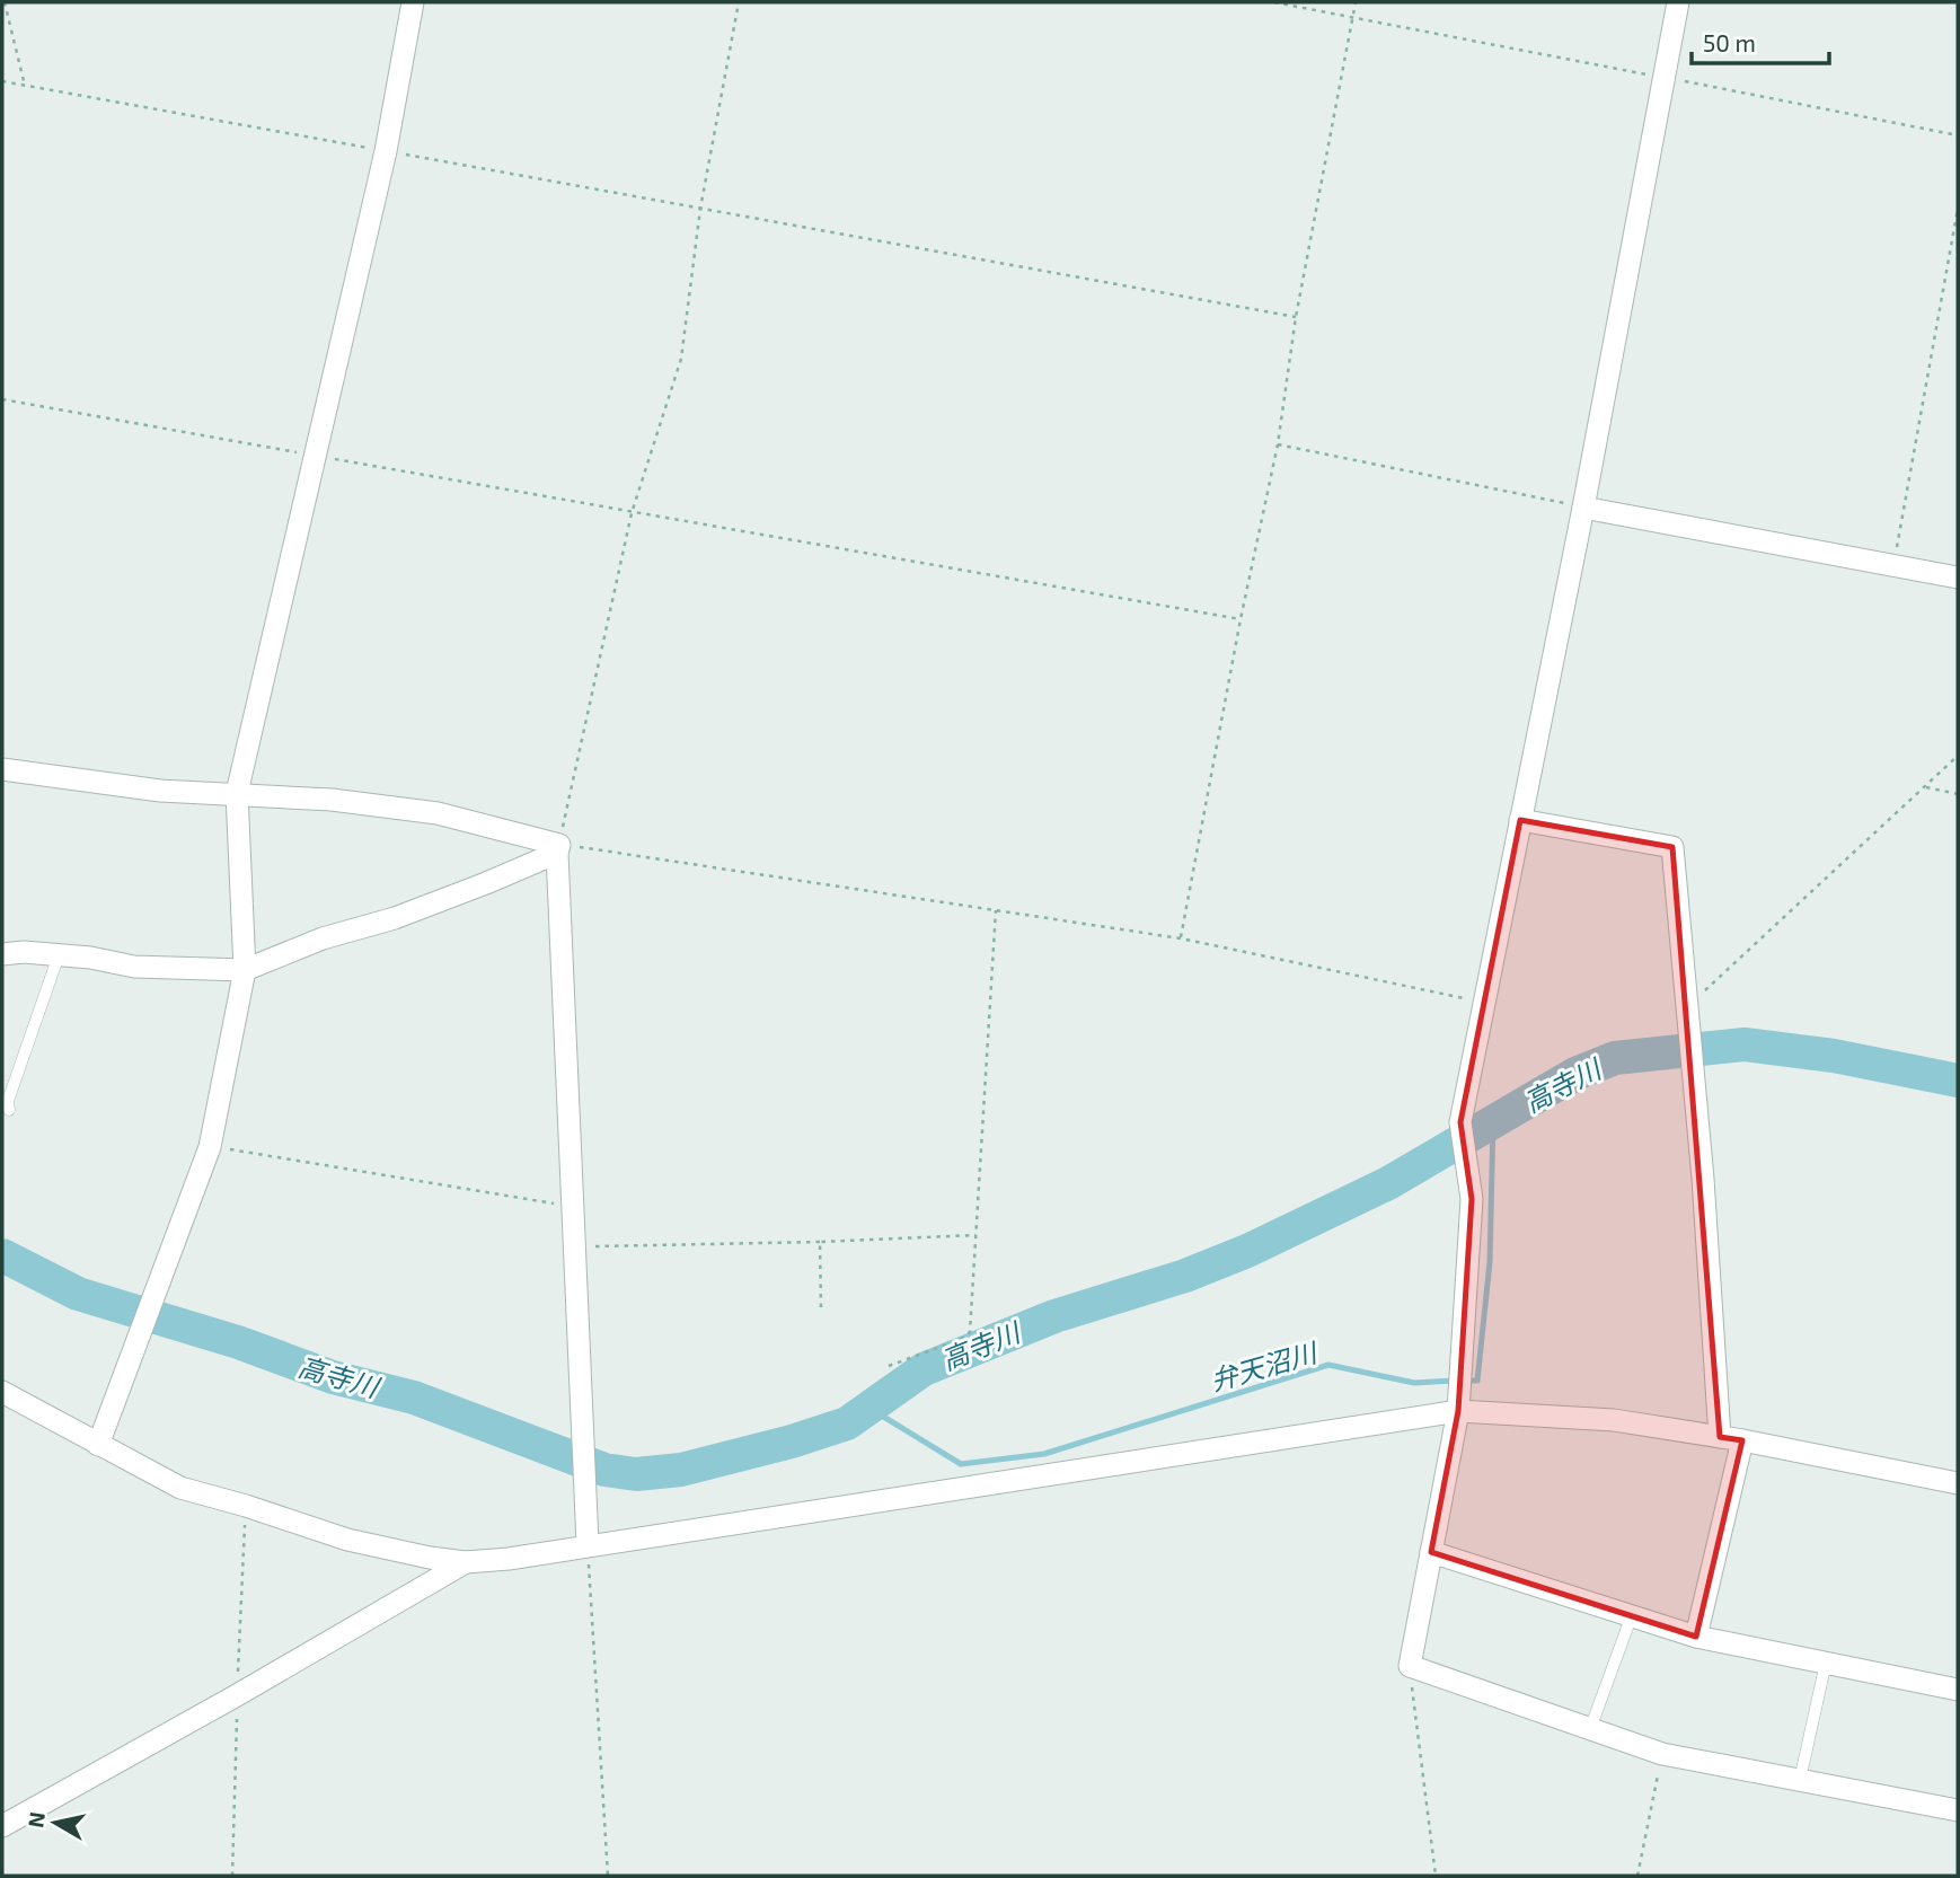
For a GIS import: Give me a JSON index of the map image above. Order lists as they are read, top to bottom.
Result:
{
  "water": ["高寺川", "弁天沼川"],
  "scale_bar": "50 m",
  "north": "left"
}
